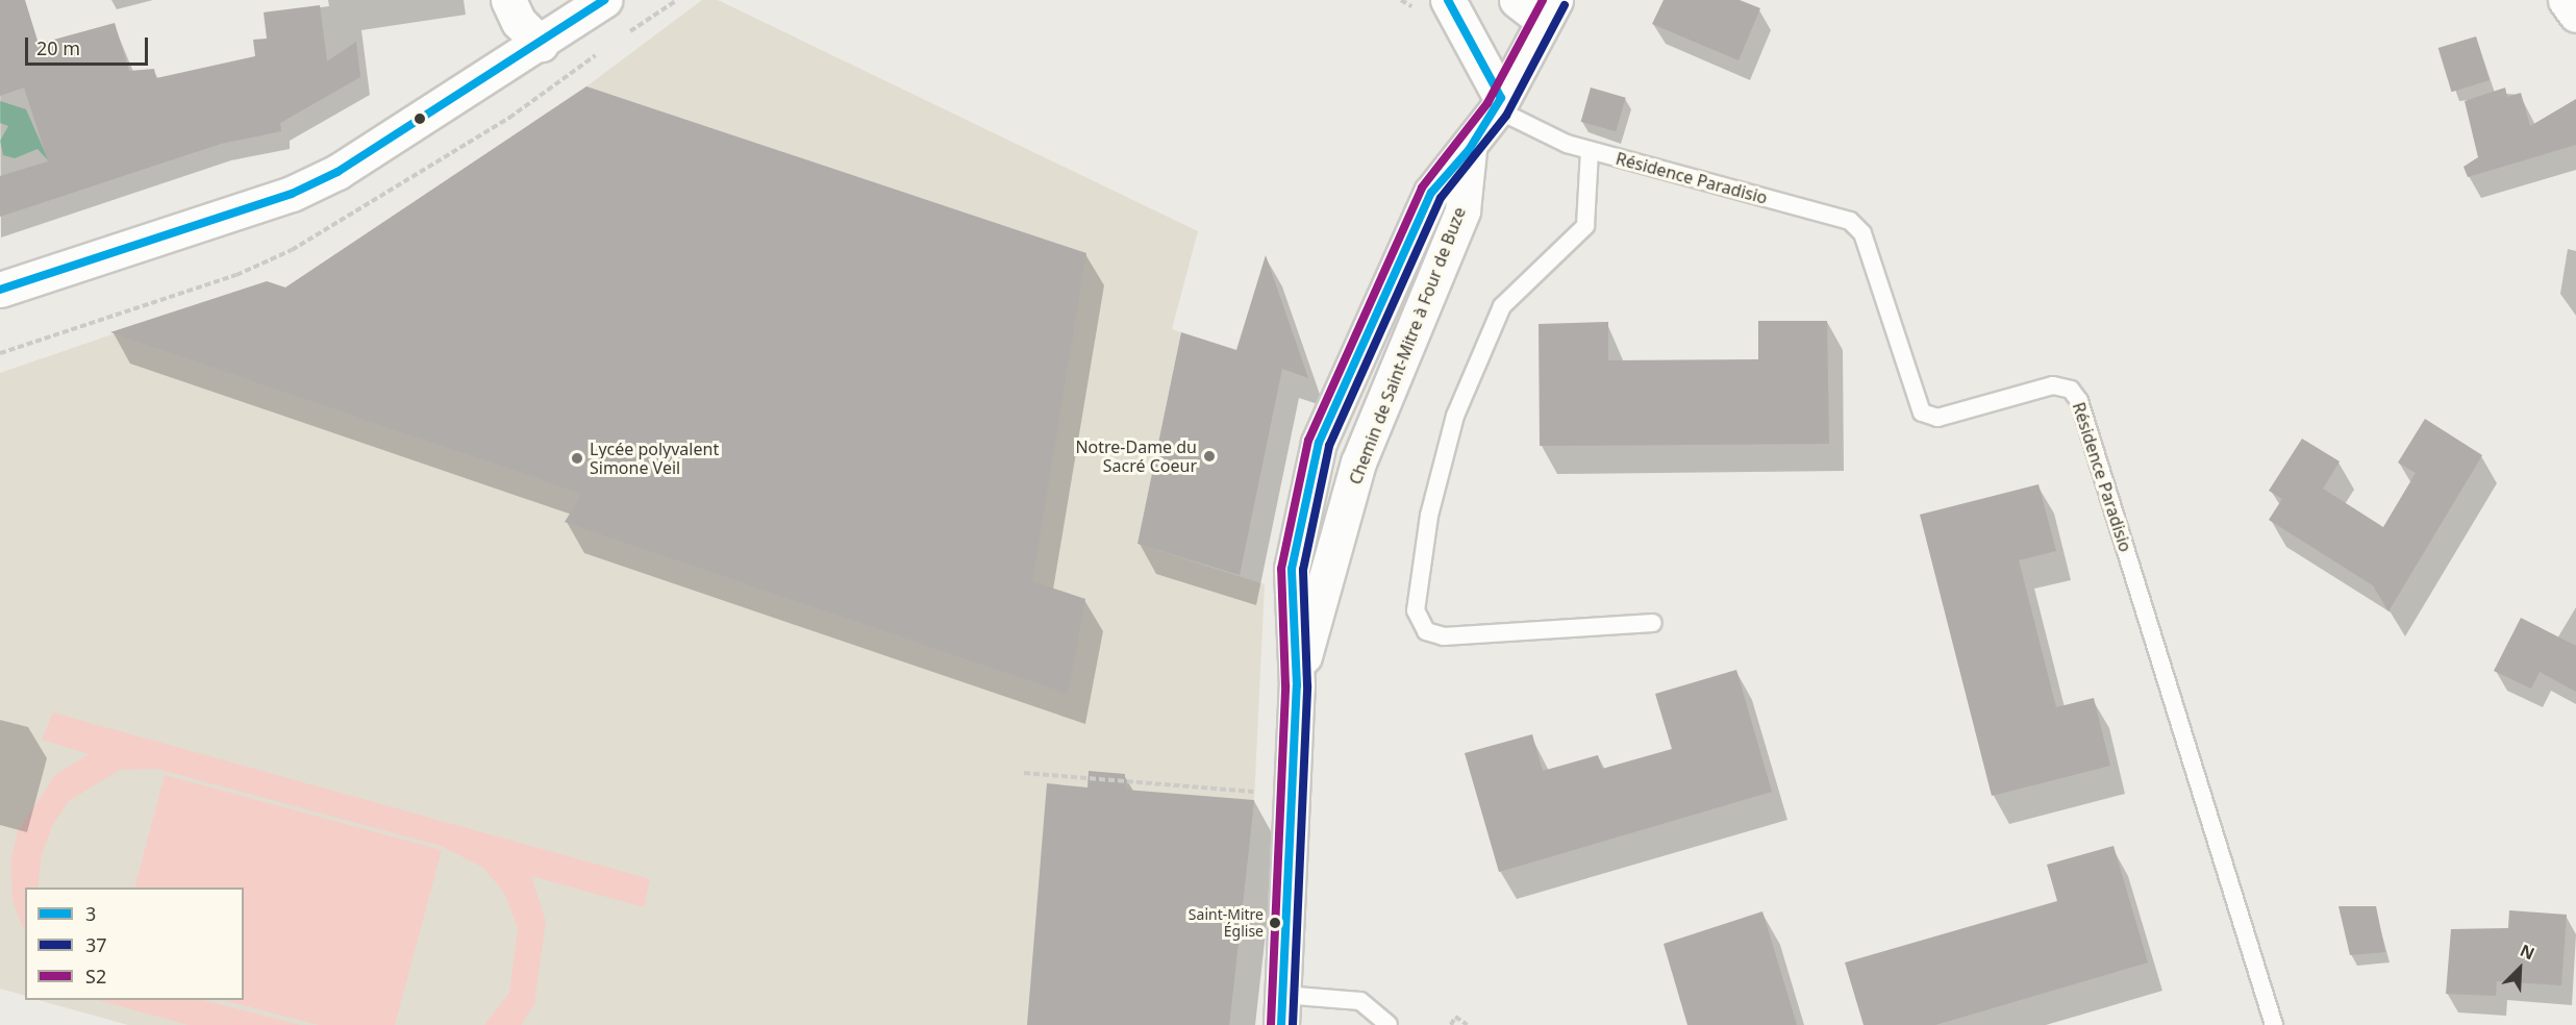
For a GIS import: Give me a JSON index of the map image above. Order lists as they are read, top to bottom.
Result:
{
  "streets": {
    "street": ["Chemin de Saint-Mitre à Four de Buze"],
    "lane": ["Résidence Paradisio"]
  },
  "crossings": [
    ["Résidence Paradisio", "Chemin de Saint-Mitre à Four de Buze"]
  ],
  "places": ["Notre-Dame du Sacré Coeur", "Lycée polyvalent Simone Veil", "Saint-Mitre Église"],
  "lines": ["transit line 3", "transit line S2", "transit line 37"],
  "legend": ["3", "37", "S2"],
  "scale_bar": "20 m",
  "north": "top right"
}
